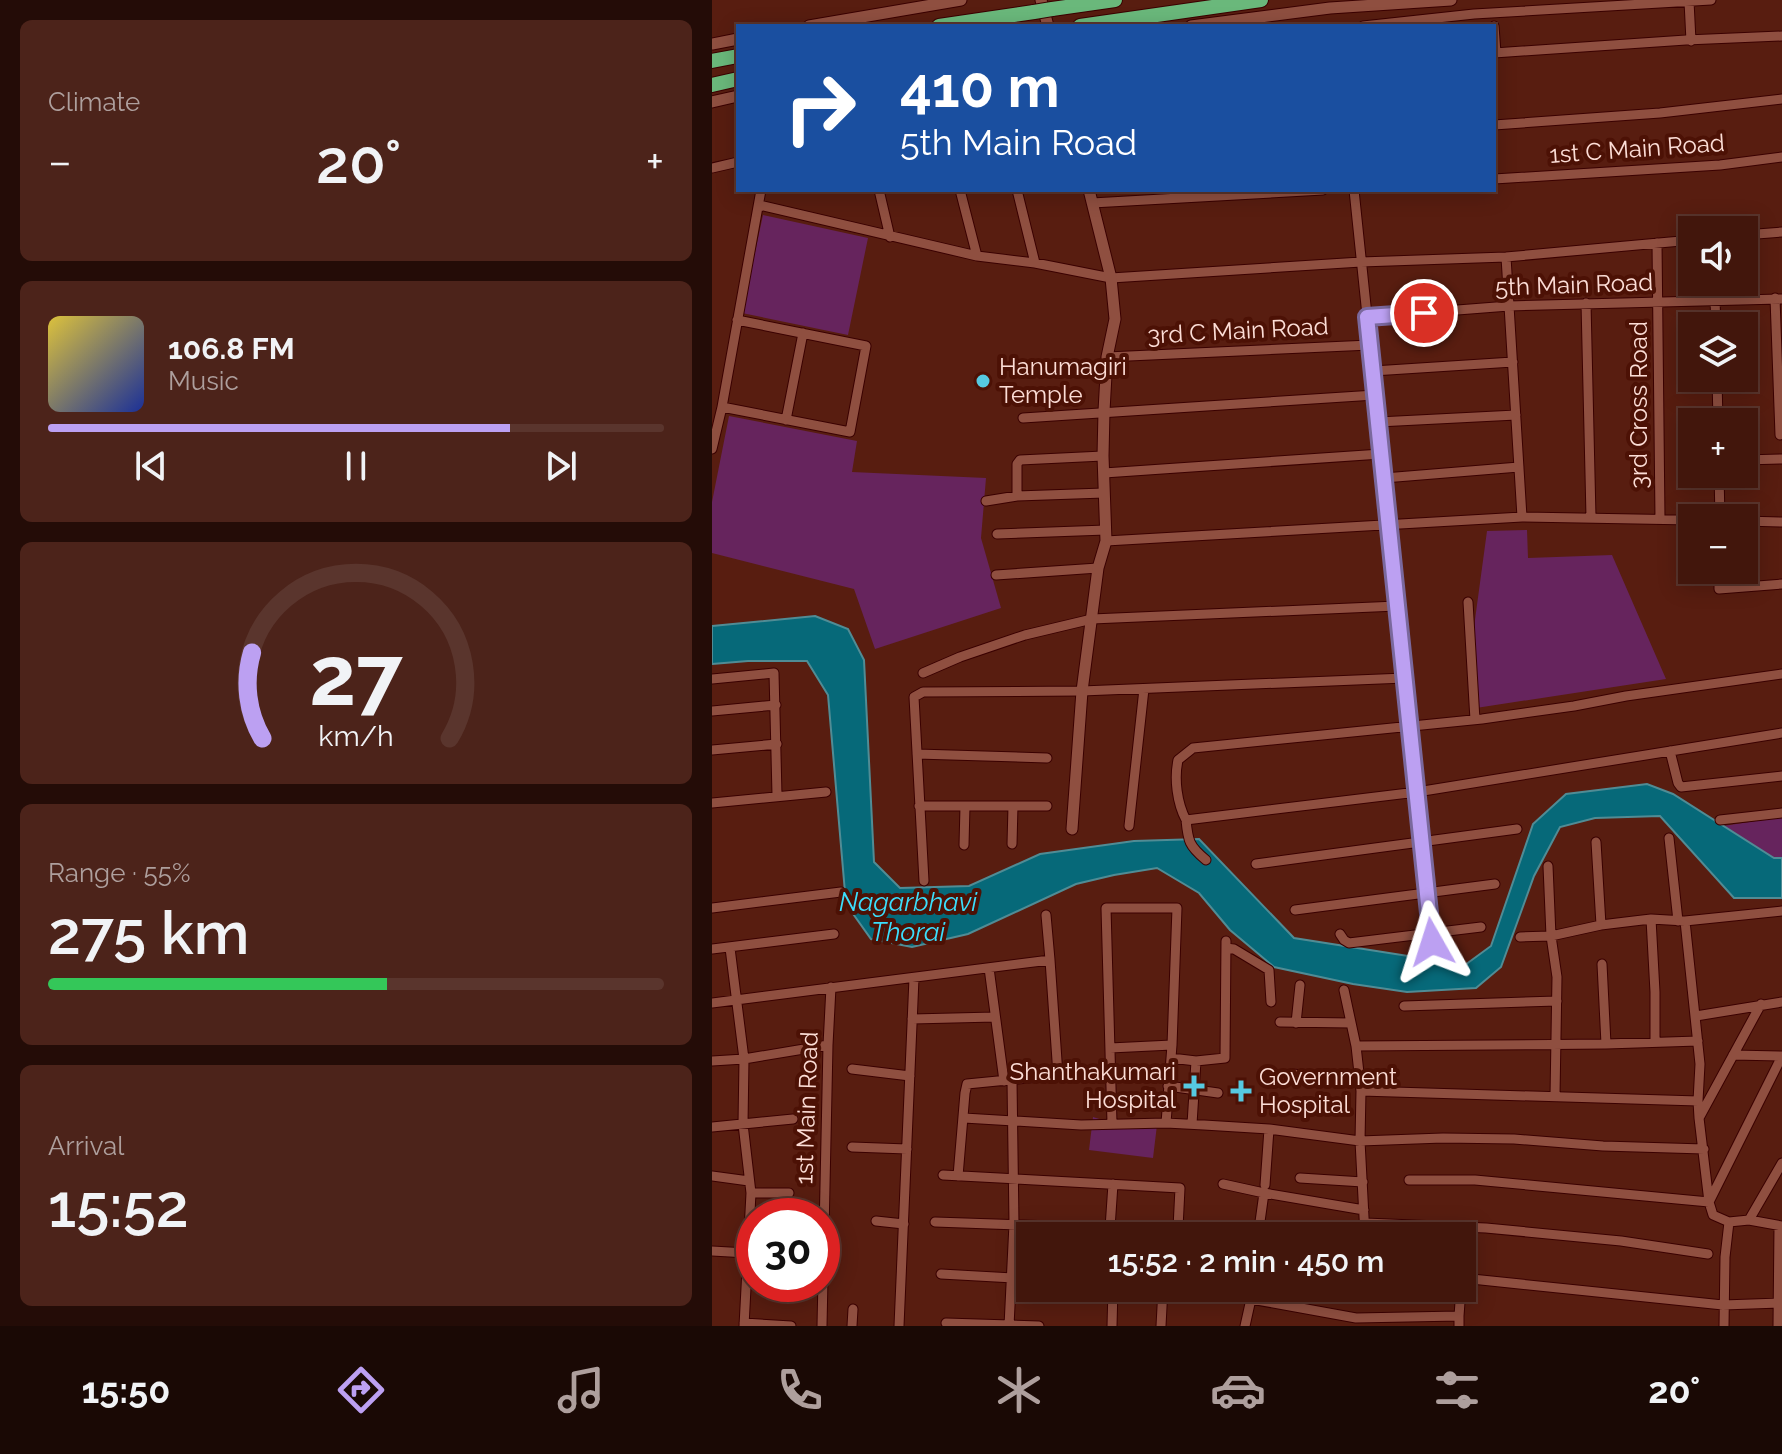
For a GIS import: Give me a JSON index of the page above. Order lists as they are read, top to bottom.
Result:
{
  "streets": {
    "street": [
      "1st C Main Road",
      "5th Main Road",
      "3rd C Main Road",
      "3rd Cross Road",
      "1st Main Road"
    ]
  },
  "crossings": [
    ["5th Main Road", "3rd Cross Road"]
  ],
  "water": ["Nagarbhavi Thorai"],
  "places": {
    "other": ["Hanumagiri Temple"],
    "health": ["Shanthakumari Hospital", "Government Hospital"]
  },
  "page": {
    "tile": [
      "Climate",
      ["Range · 55%", "275 km"],
      ["Arrival", "15:52"]
    ],
    "turn": ["410 m", "5th Main Road"],
    "heat": ["−", "20°", "+"],
    "map_buttons": ["+", "−"],
    "song": ["106.8 FM", "Music"],
    "limit": "30",
    "trip": "15:52 · 2 min · 450 m",
    "tabs": ["15:50", "20°"],
    "gauge": ["27", "km/h"]
  }
}
